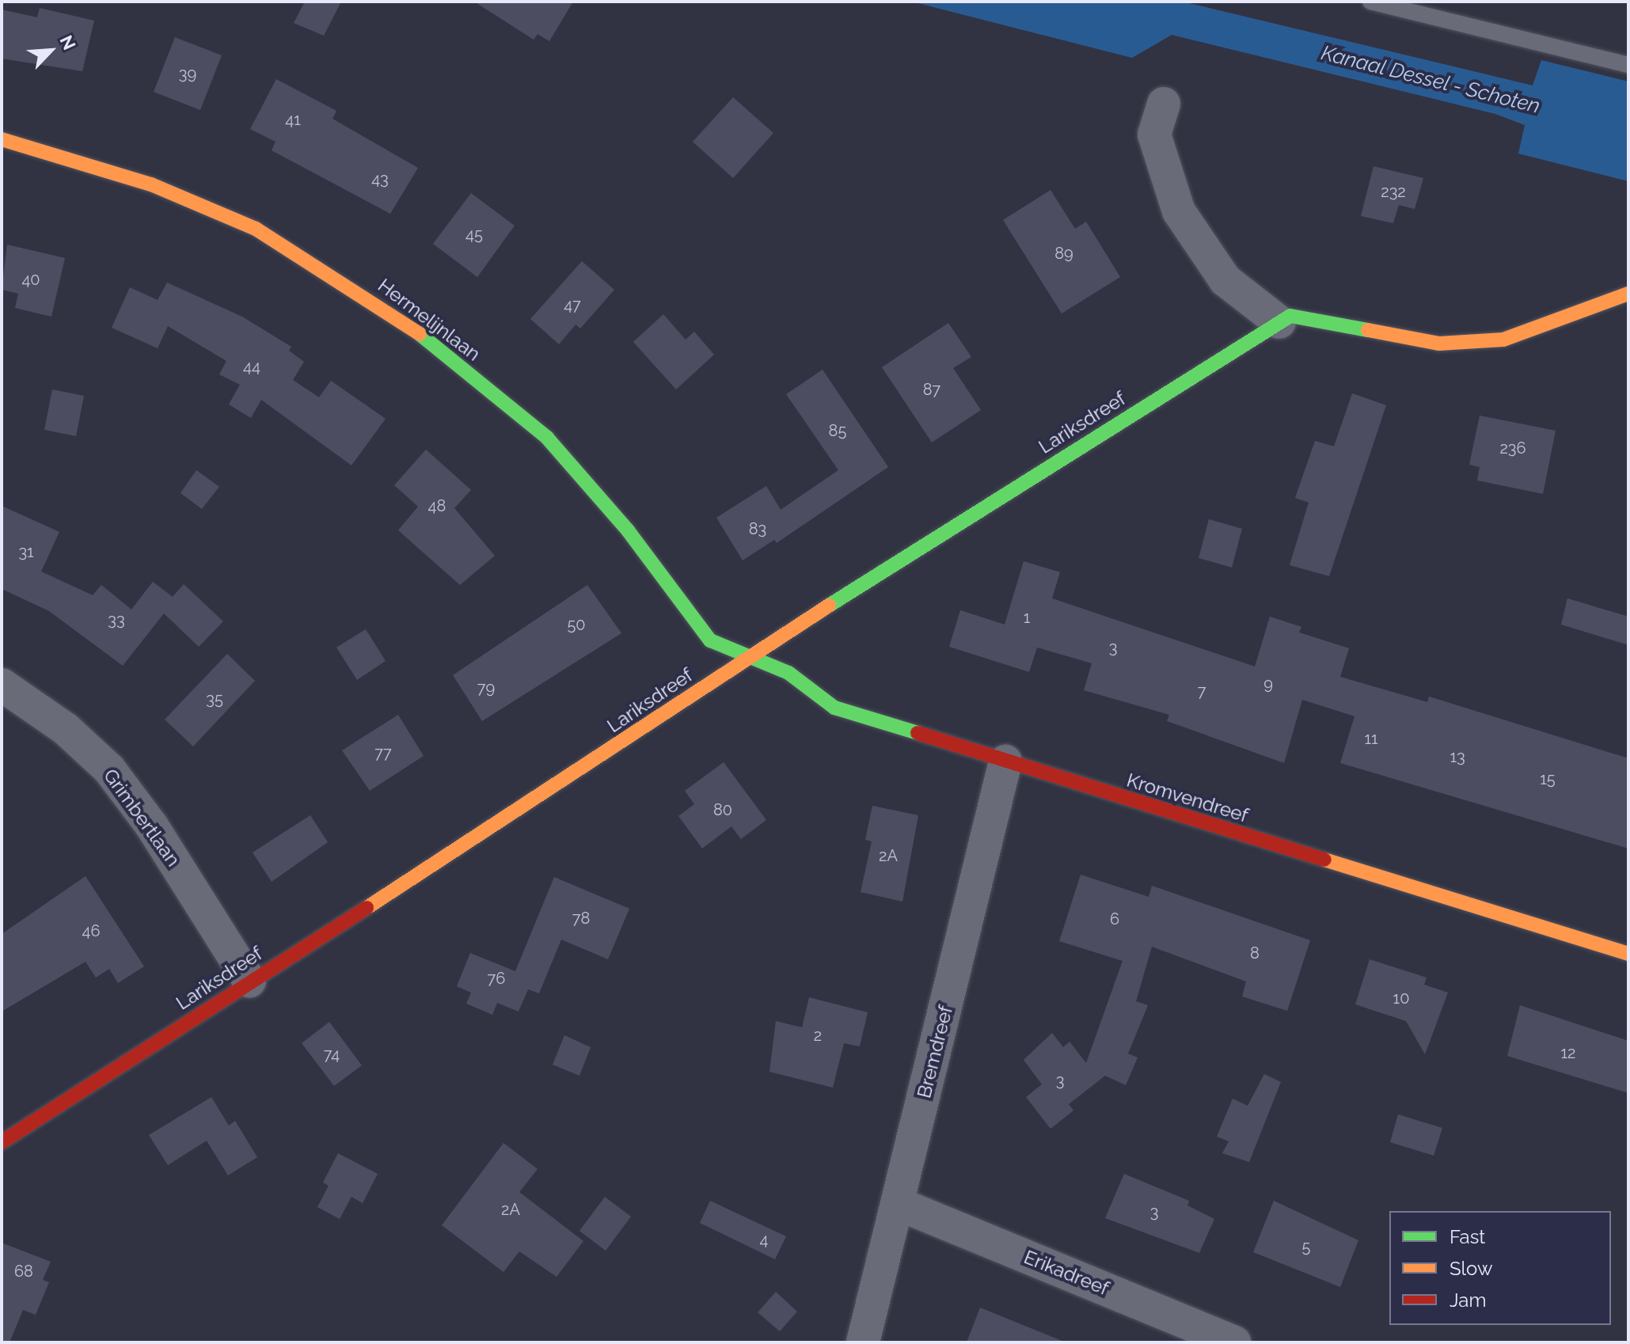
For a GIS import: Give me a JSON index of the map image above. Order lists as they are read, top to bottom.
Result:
{
  "streets": {
    "street": [
      "Hermelijnlaan",
      "Lariksdreef",
      "Kromvendreef",
      "Grimbertlaan",
      "Bremdreef",
      "Erikadreef"
    ]
  },
  "crossings": [
    ["Hermelijnlaan", "Lariksdreef"],
    ["Hermelijnlaan", "Kromvendreef"],
    ["Lariksdreef", "Kromvendreef"],
    ["Lariksdreef", "Grimbertlaan"],
    ["Kromvendreef", "Bremdreef"],
    ["Bremdreef", "Erikadreef"]
  ],
  "water": ["Kanaal Dessel - Schoten"],
  "house_numbers": [
    "39",
    "41",
    "43",
    "232",
    "45",
    "89",
    "40",
    "47",
    "44",
    "87",
    "85",
    "236",
    "48",
    "83",
    "31",
    "1",
    "33",
    "50",
    "3",
    "9",
    "79",
    "7",
    "35",
    "11",
    "77",
    "13",
    "15",
    "80",
    "2A",
    "78",
    "6",
    "46",
    "8",
    "76",
    "10",
    "2",
    "12",
    "74",
    "3",
    "2A",
    "3",
    "4",
    "5",
    "68"
  ],
  "legend": ["Fast", "Slow", "Jam"],
  "north": "top right"
}
